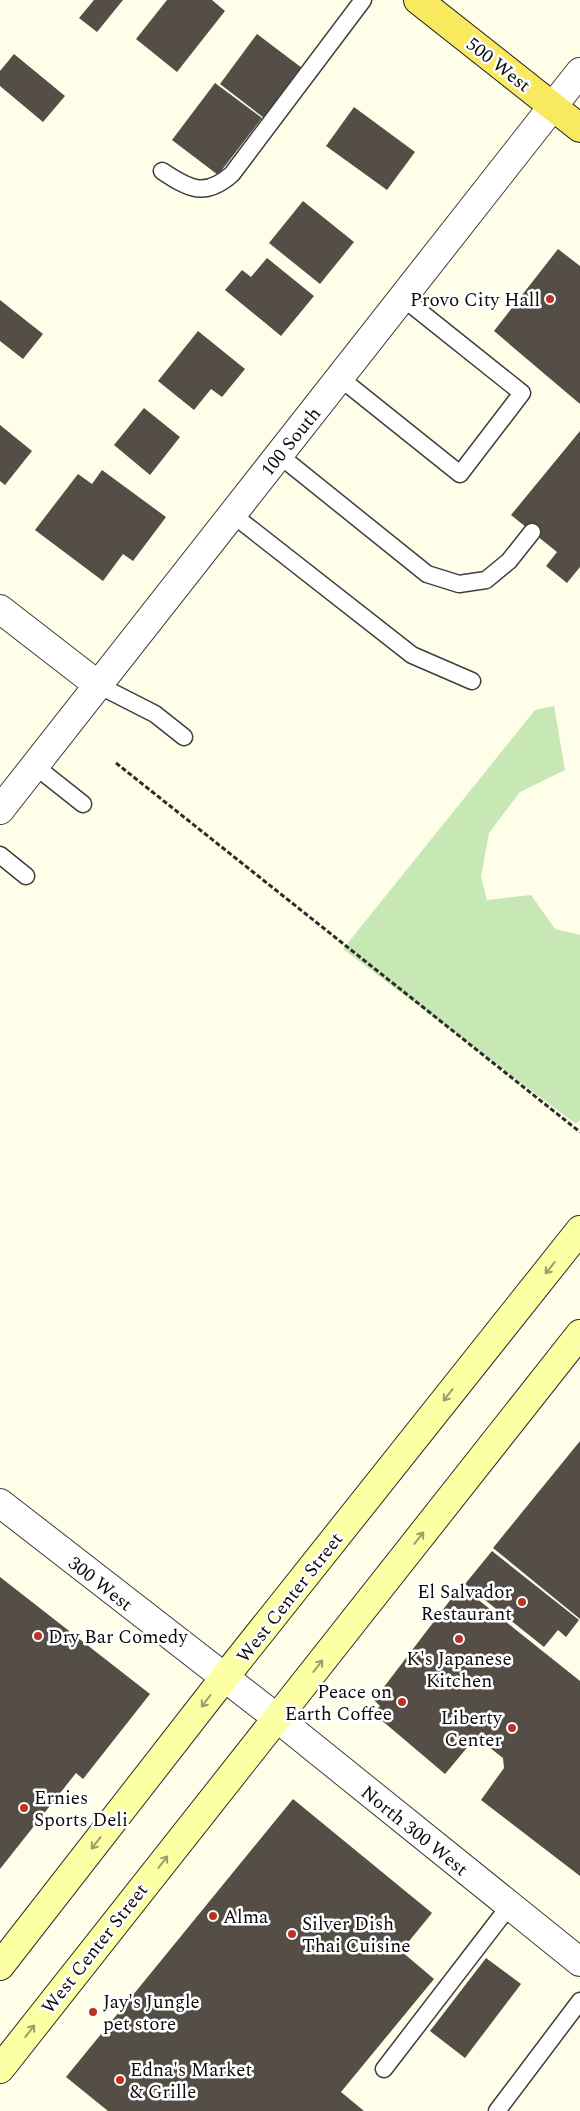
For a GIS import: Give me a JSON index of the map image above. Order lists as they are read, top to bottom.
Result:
{
  "streets": {
    "main road": ["500 West", "West Center Street"],
    "street": ["100 South", "300 West", "North 300 West"]
  },
  "crossings": [
    ["500 West", "100 South"],
    ["300 West", "West Center Street"],
    ["300 West", "North 300 West"],
    ["West Center Street", "North 300 West"]
  ],
  "places": [
    "Provo City Hall",
    "El Salvador Restaurant",
    "Dry Bar Comedy",
    "K's Japanese Kitchen",
    "Peace on Earth Coffee",
    "Liberty Center",
    "Ernies Sports Deli",
    "Alma",
    "Silver Dish Thai Cuisine",
    "Jay's Jungle pet store",
    "Edna's Market & Grille"
  ]
}
